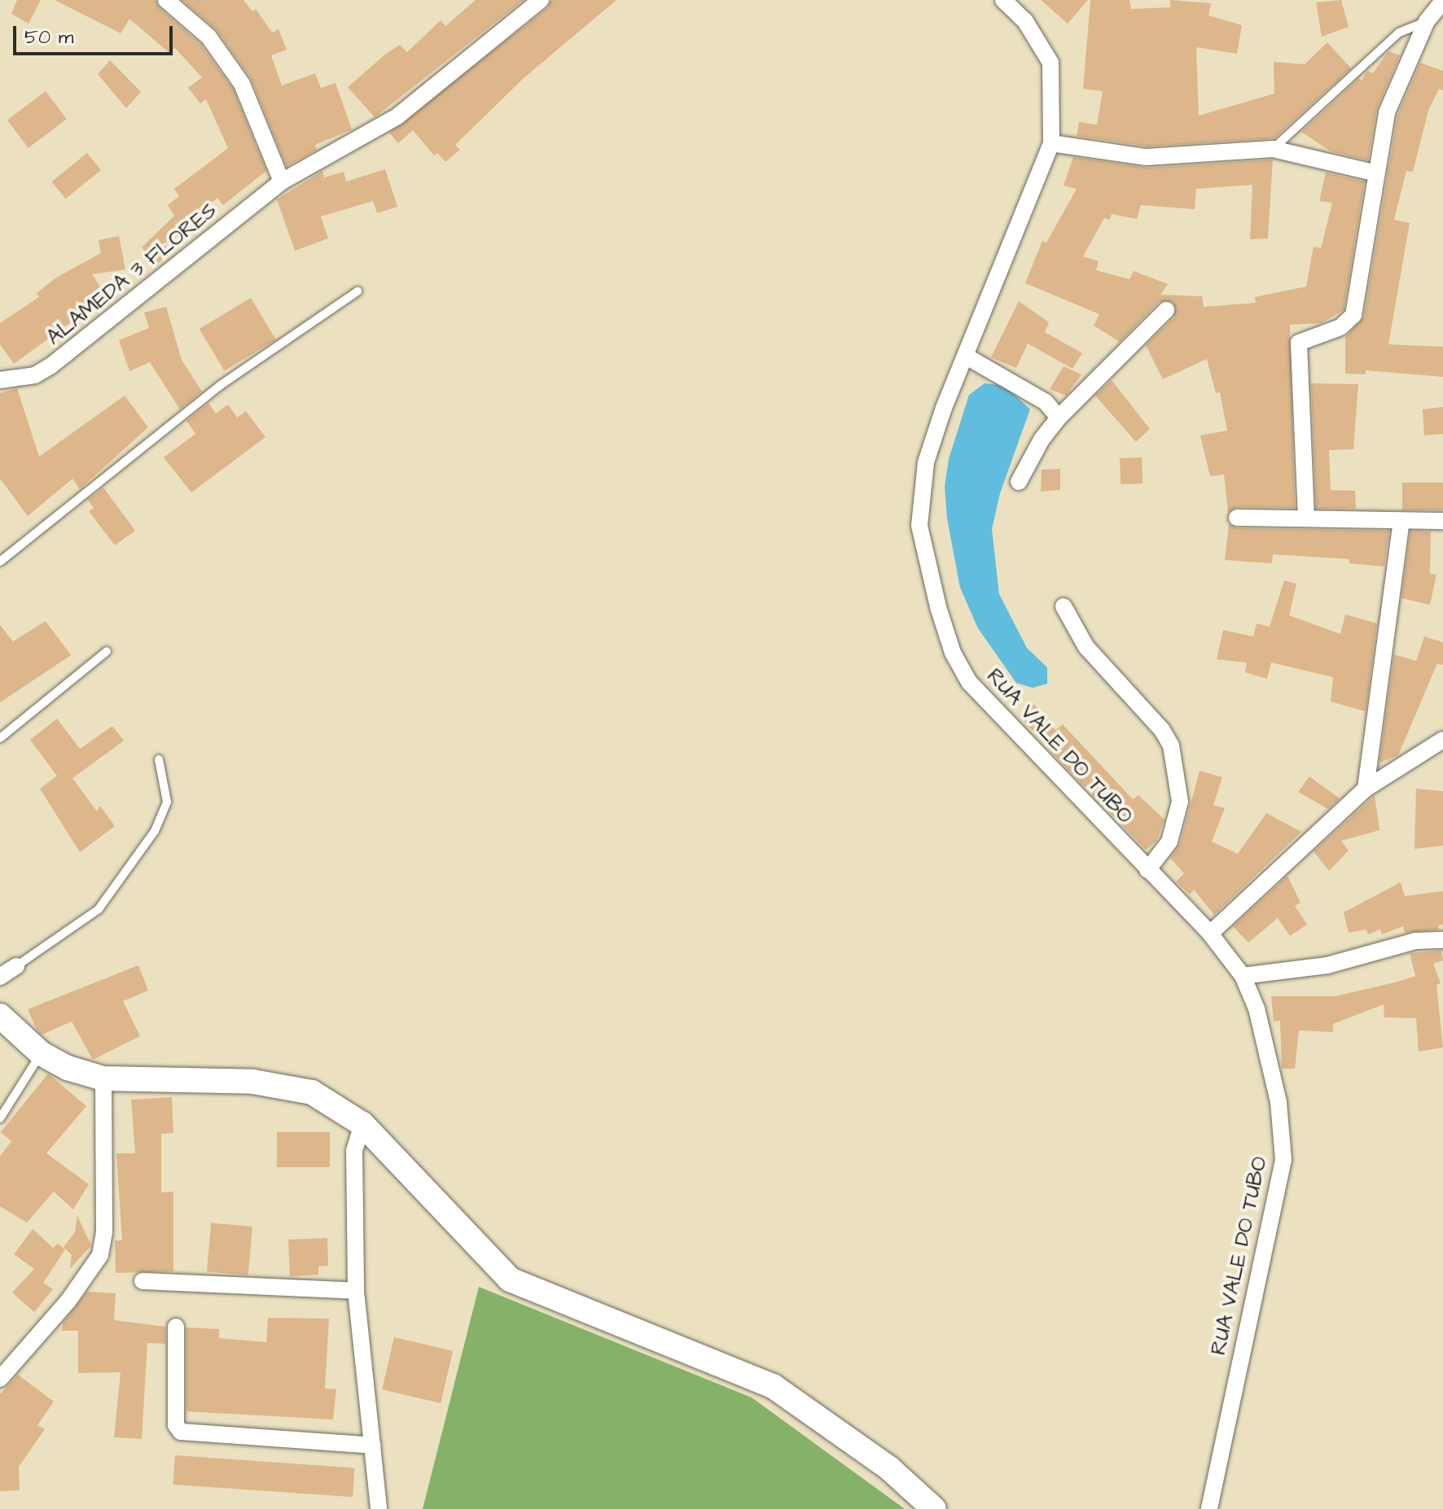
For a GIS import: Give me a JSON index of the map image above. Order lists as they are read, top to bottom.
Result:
{
  "streets": {
    "street": ["ALAMEDA 3 FLORES", "RUA VALE DO TUBO"]
  },
  "scale_bar": "50 m"
}
